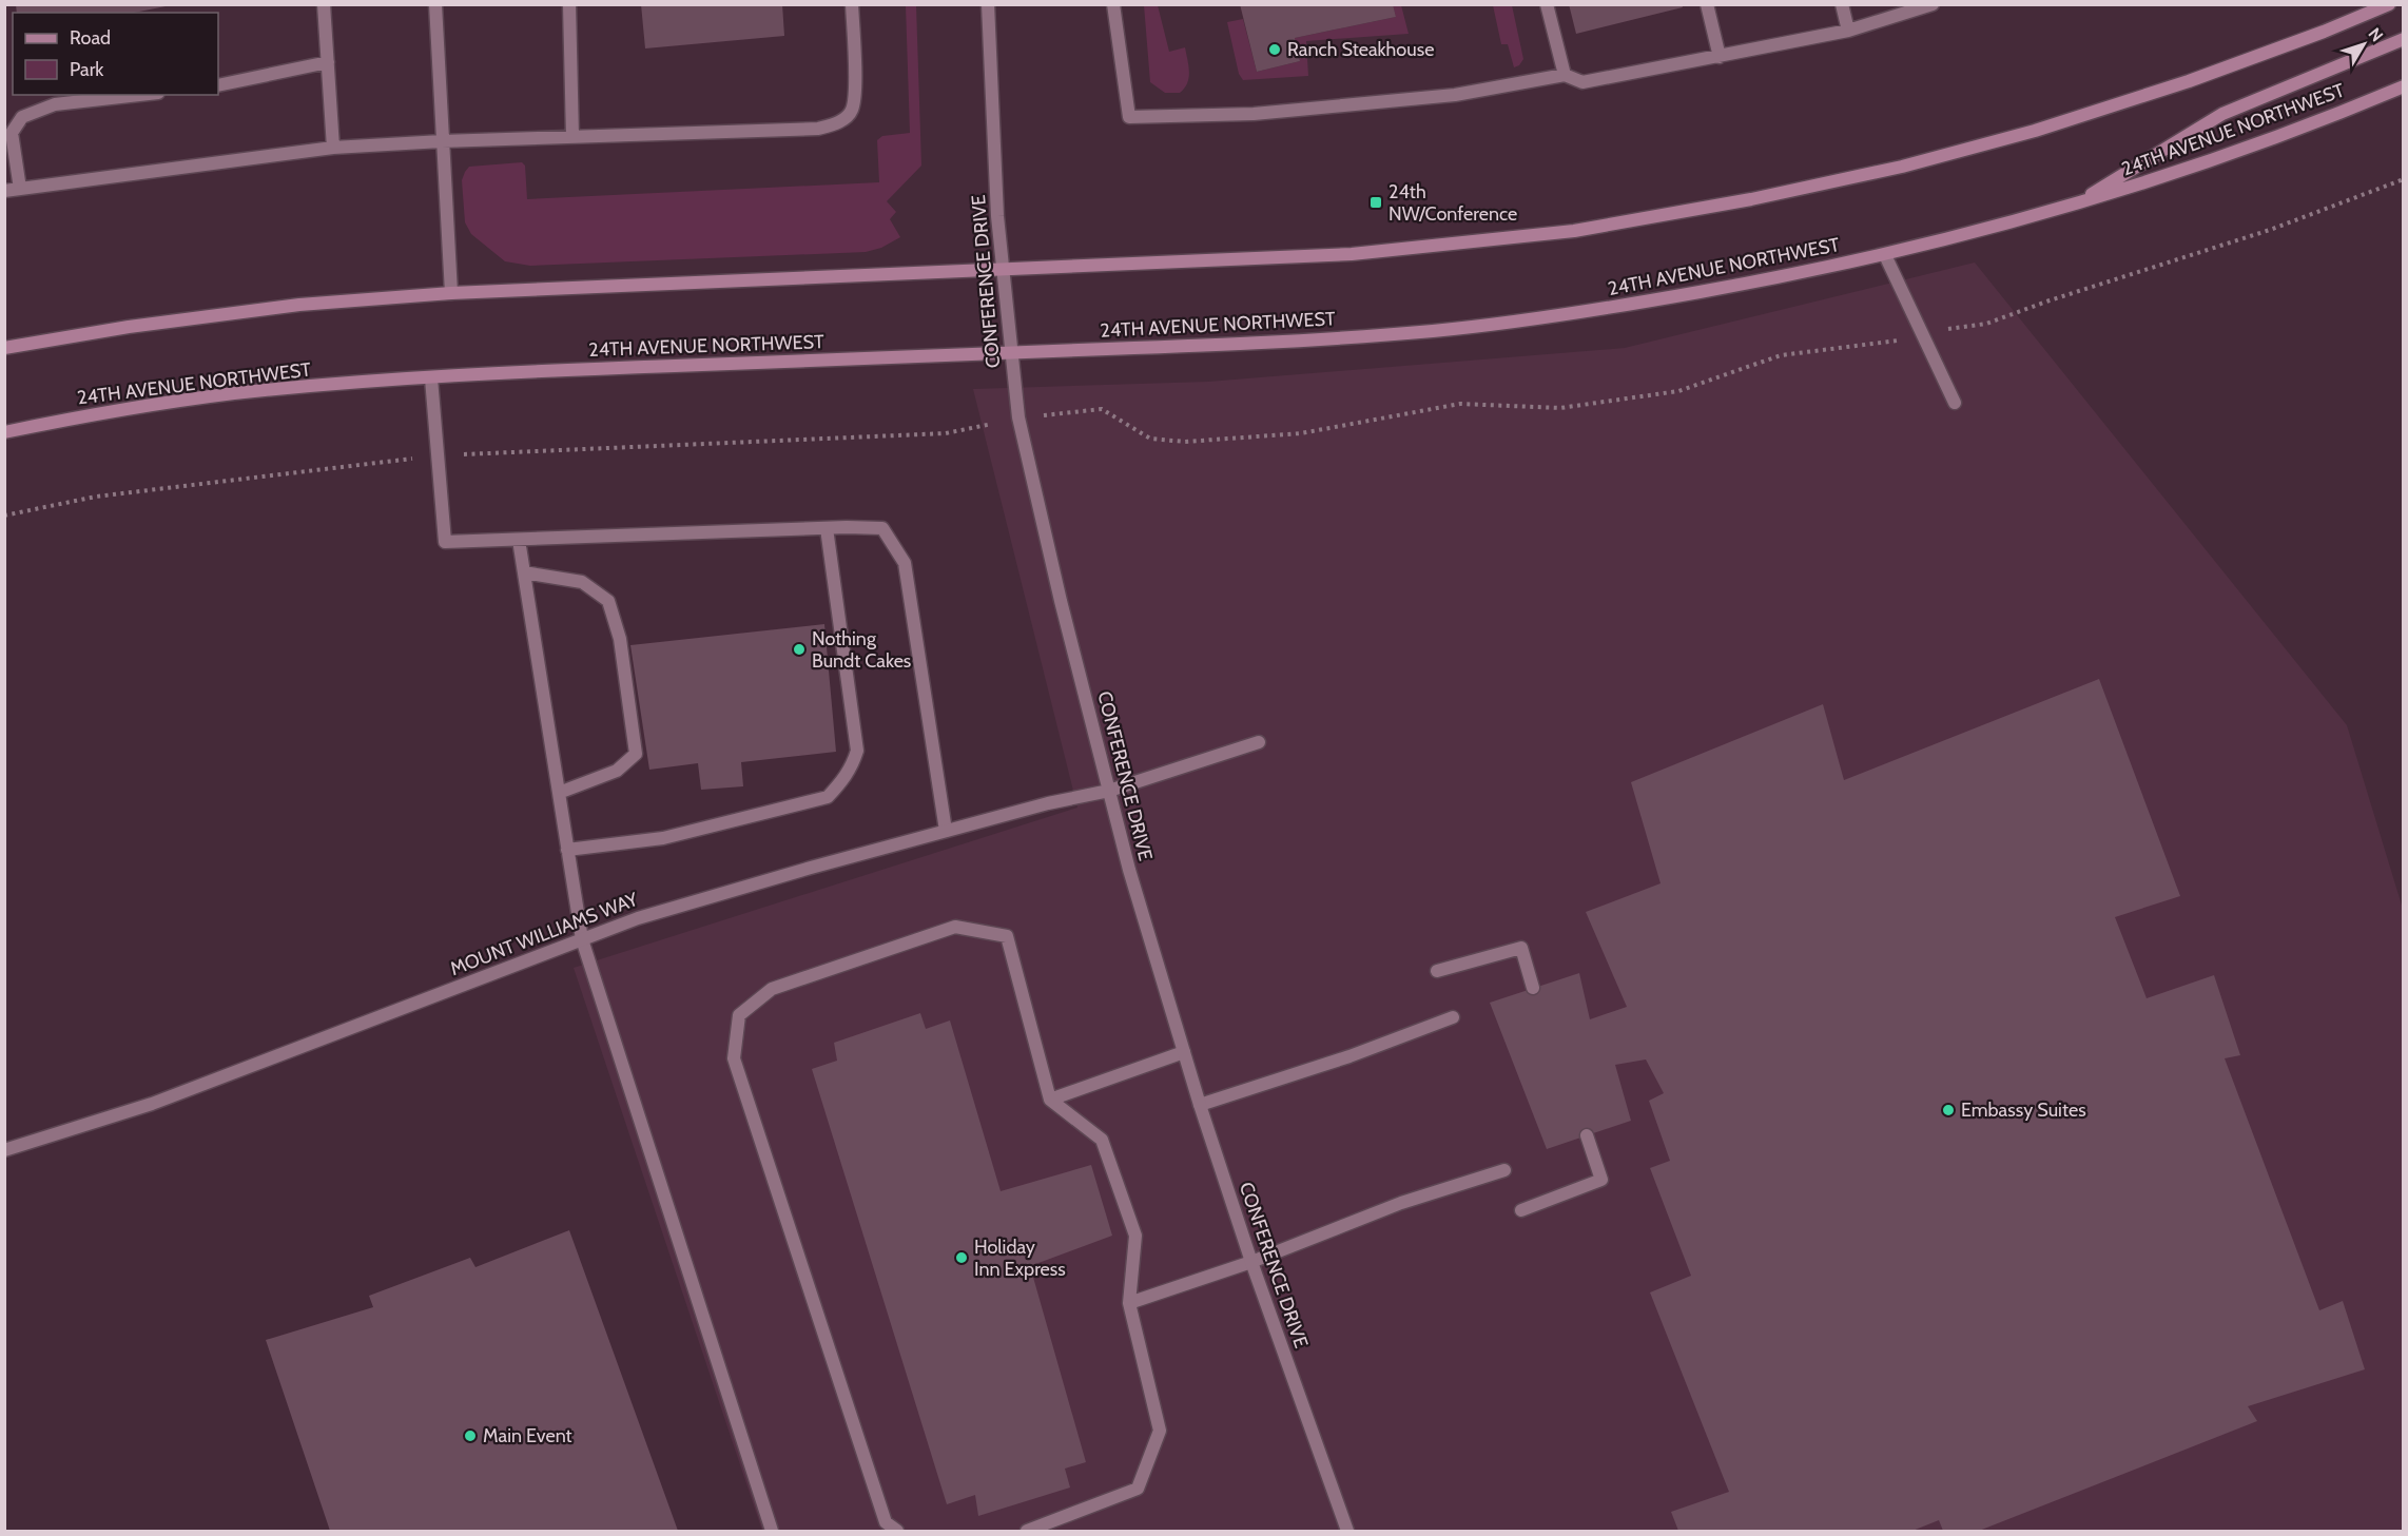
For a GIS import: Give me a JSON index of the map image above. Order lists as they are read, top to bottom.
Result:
{
  "streets": {
    "main road": ["24TH AVENUE NORTHWEST"],
    "street": ["CONFERENCE DRIVE", "MOUNT WILLIAMS WAY"]
  },
  "crossings": [
    ["24TH AVENUE NORTHWEST", "CONFERENCE DRIVE"],
    ["CONFERENCE DRIVE", "MOUNT WILLIAMS WAY"]
  ],
  "places": {
    "other": [
      "Ranch Steakhouse",
      "Nothing Bundt Cakes",
      "Embassy Suites",
      "Holiday Inn Express",
      "Main Event"
    ],
    "transit": ["24th NW/Conference"]
  },
  "legend": ["Road", "Park"],
  "north": "top right"
}
